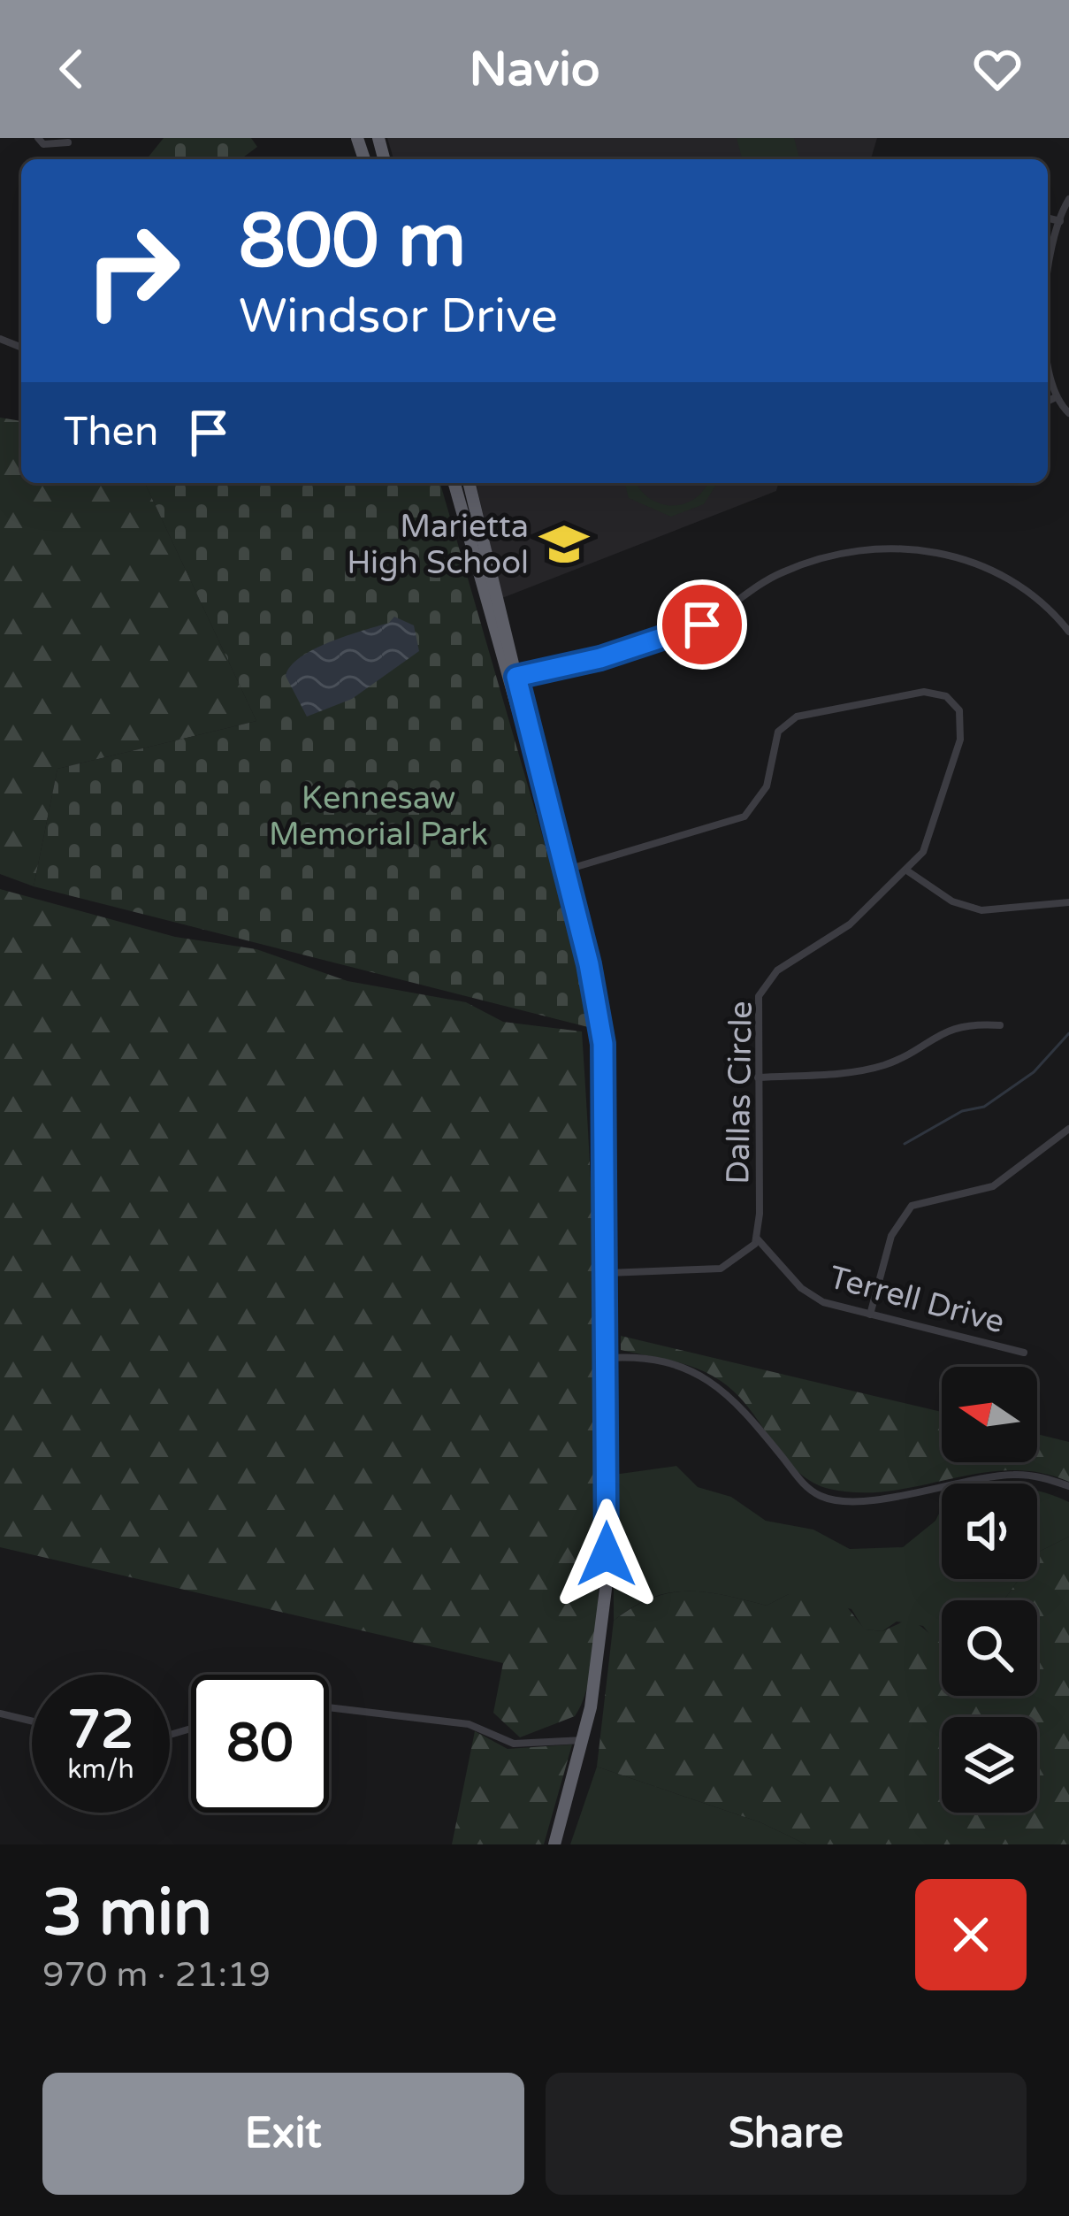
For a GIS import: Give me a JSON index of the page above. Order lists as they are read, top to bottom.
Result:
{
  "streets": {
    "street": ["Dallas Circle", "Terrell Drive"]
  },
  "crossings": [
    ["Dallas Circle", "Terrell Drive"]
  ],
  "parks": ["Kennesaw Memorial Park"],
  "places": {
    "school or university": ["Marietta High School"]
  },
  "north": "left",
  "page": {
    "header": "Navio",
    "turn": ["800 m", "Windsor Drive"],
    "then": "Then",
    "speed": "72 km/h",
    "limit": "80",
    "heading": ["3 min", "970 m · 21:19"],
    "buttons": ["Exit", "Share"]
  }
}
